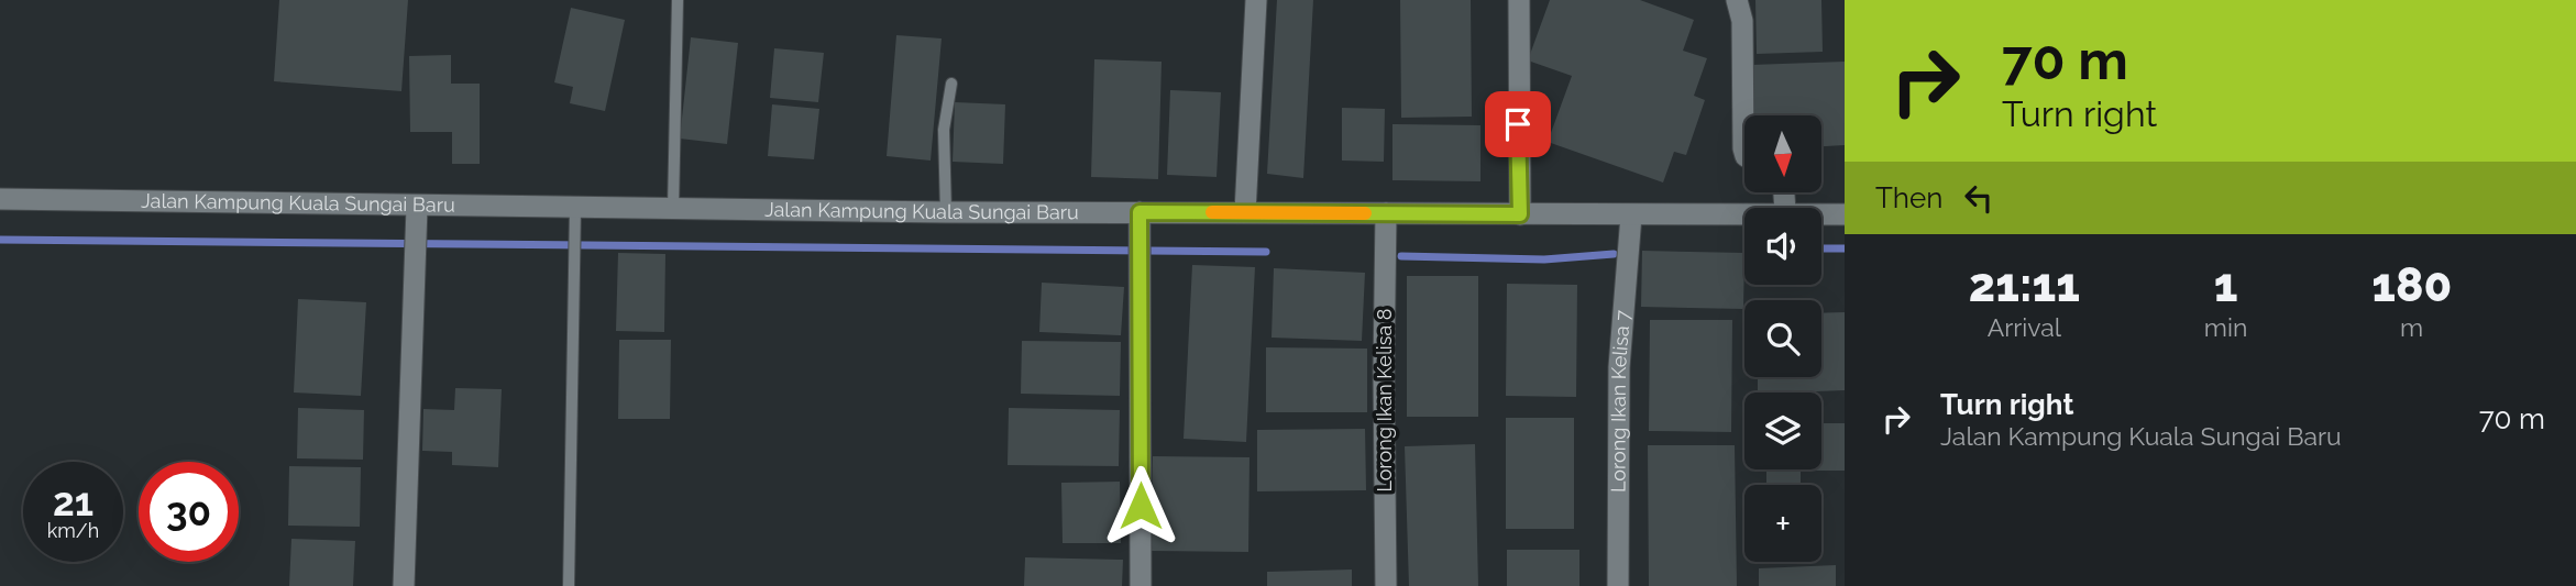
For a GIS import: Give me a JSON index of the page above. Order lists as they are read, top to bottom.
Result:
{
  "streets": {
    "street": ["Jalan Kampung Kuala Sungai Baru", "Lorong Ikan Kelisa 8", "Lorong Ikan Kelisa 7"]
  },
  "crossings": [
    ["Jalan Kampung Kuala Sungai Baru", "Lorong Ikan Kelisa 8"],
    ["Jalan Kampung Kuala Sungai Baru", "Lorong Ikan Kelisa 7"]
  ],
  "north": "bottom",
  "page": {
    "turn": ["70 m", "Turn right"],
    "map_buttons": "+",
    "then": "Then",
    "eta": [
      "21:11",
      "Arrival",
      "1",
      "min",
      "180",
      "m"
    ],
    "list": [
      {
        "name": "Turn right",
        "note": "Jalan Kampung Kuala Sungai Baru",
        "value": "70 m"
      }
    ],
    "speed": "21 km/h",
    "limit": "30"
  }
}
